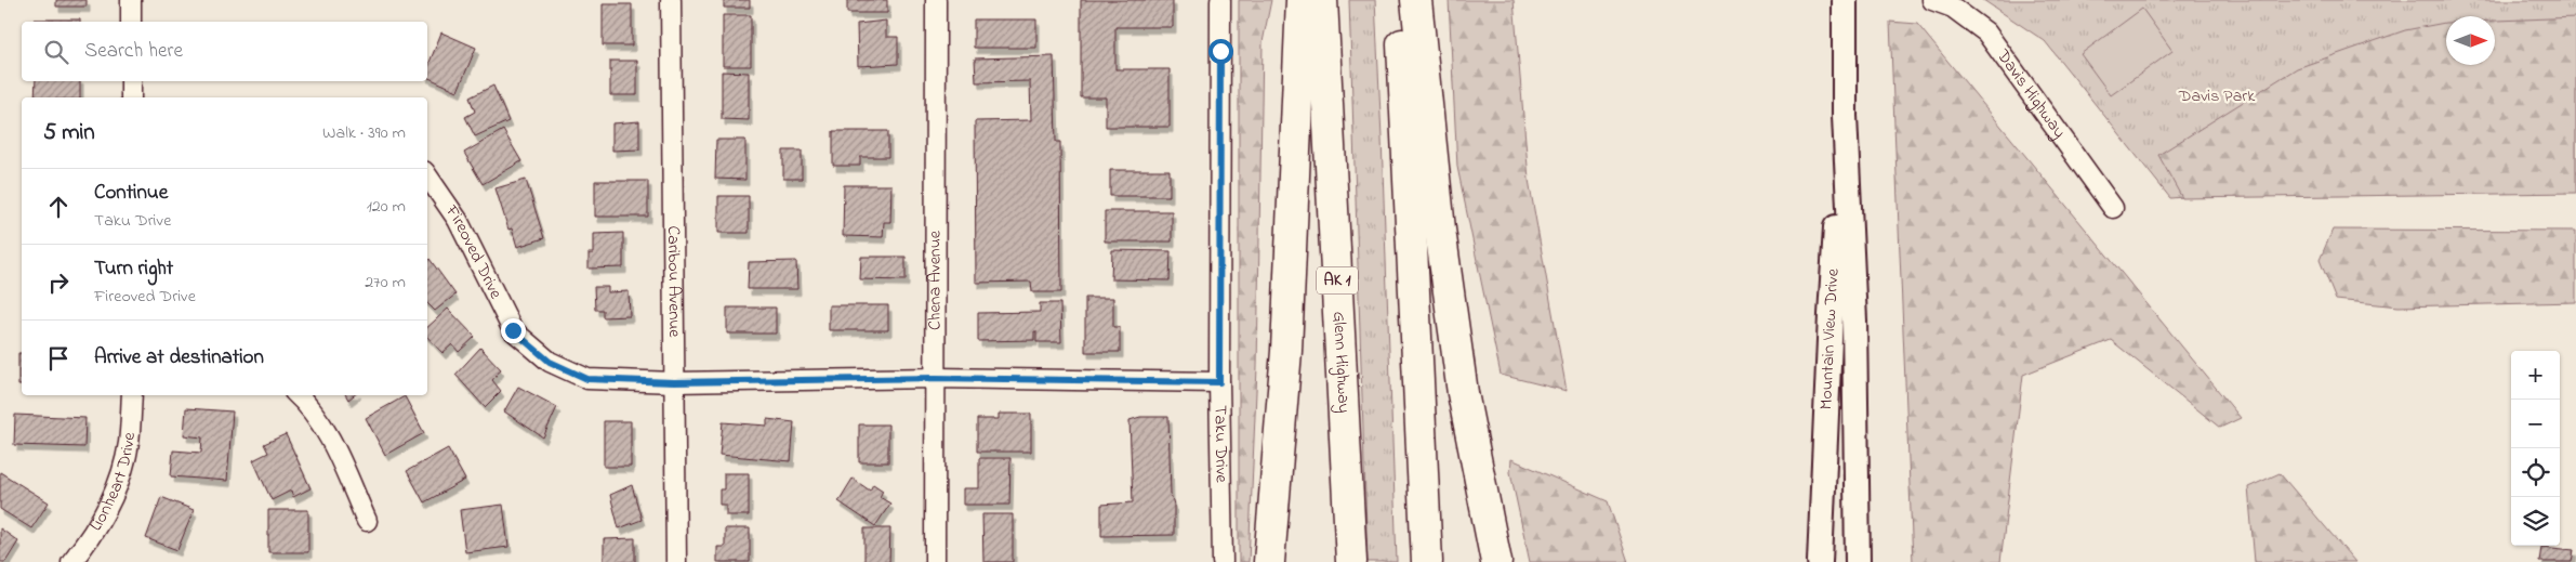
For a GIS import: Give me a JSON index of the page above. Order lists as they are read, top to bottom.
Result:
{
  "streets": {
    "highway": ["AK 1", "Glenn Highway"],
    "street": [
      "Davis Highway",
      "Fireoved Drive",
      "Caribou Avenue",
      "Chena Avenue",
      "Mountain View Drive",
      "Taku Drive",
      "Lionheart Drive"
    ]
  },
  "crossings": [
    ["Fireoved Drive", "Caribou Avenue"],
    ["Fireoved Drive", "Chena Avenue"],
    ["Fireoved Drive", "Taku Drive"]
  ],
  "parks": ["Davis Park"],
  "north": "right",
  "page": {
    "search": "Search here",
    "heading": ["5 min", "Walk · 390 m"],
    "list": [
      ["Continue", "Taku Drive", "120 m"],
      ["Turn right", "Fireoved Drive", "270 m"],
      "Arrive at destination"
    ],
    "map_buttons": ["+", "−"]
  }
}
